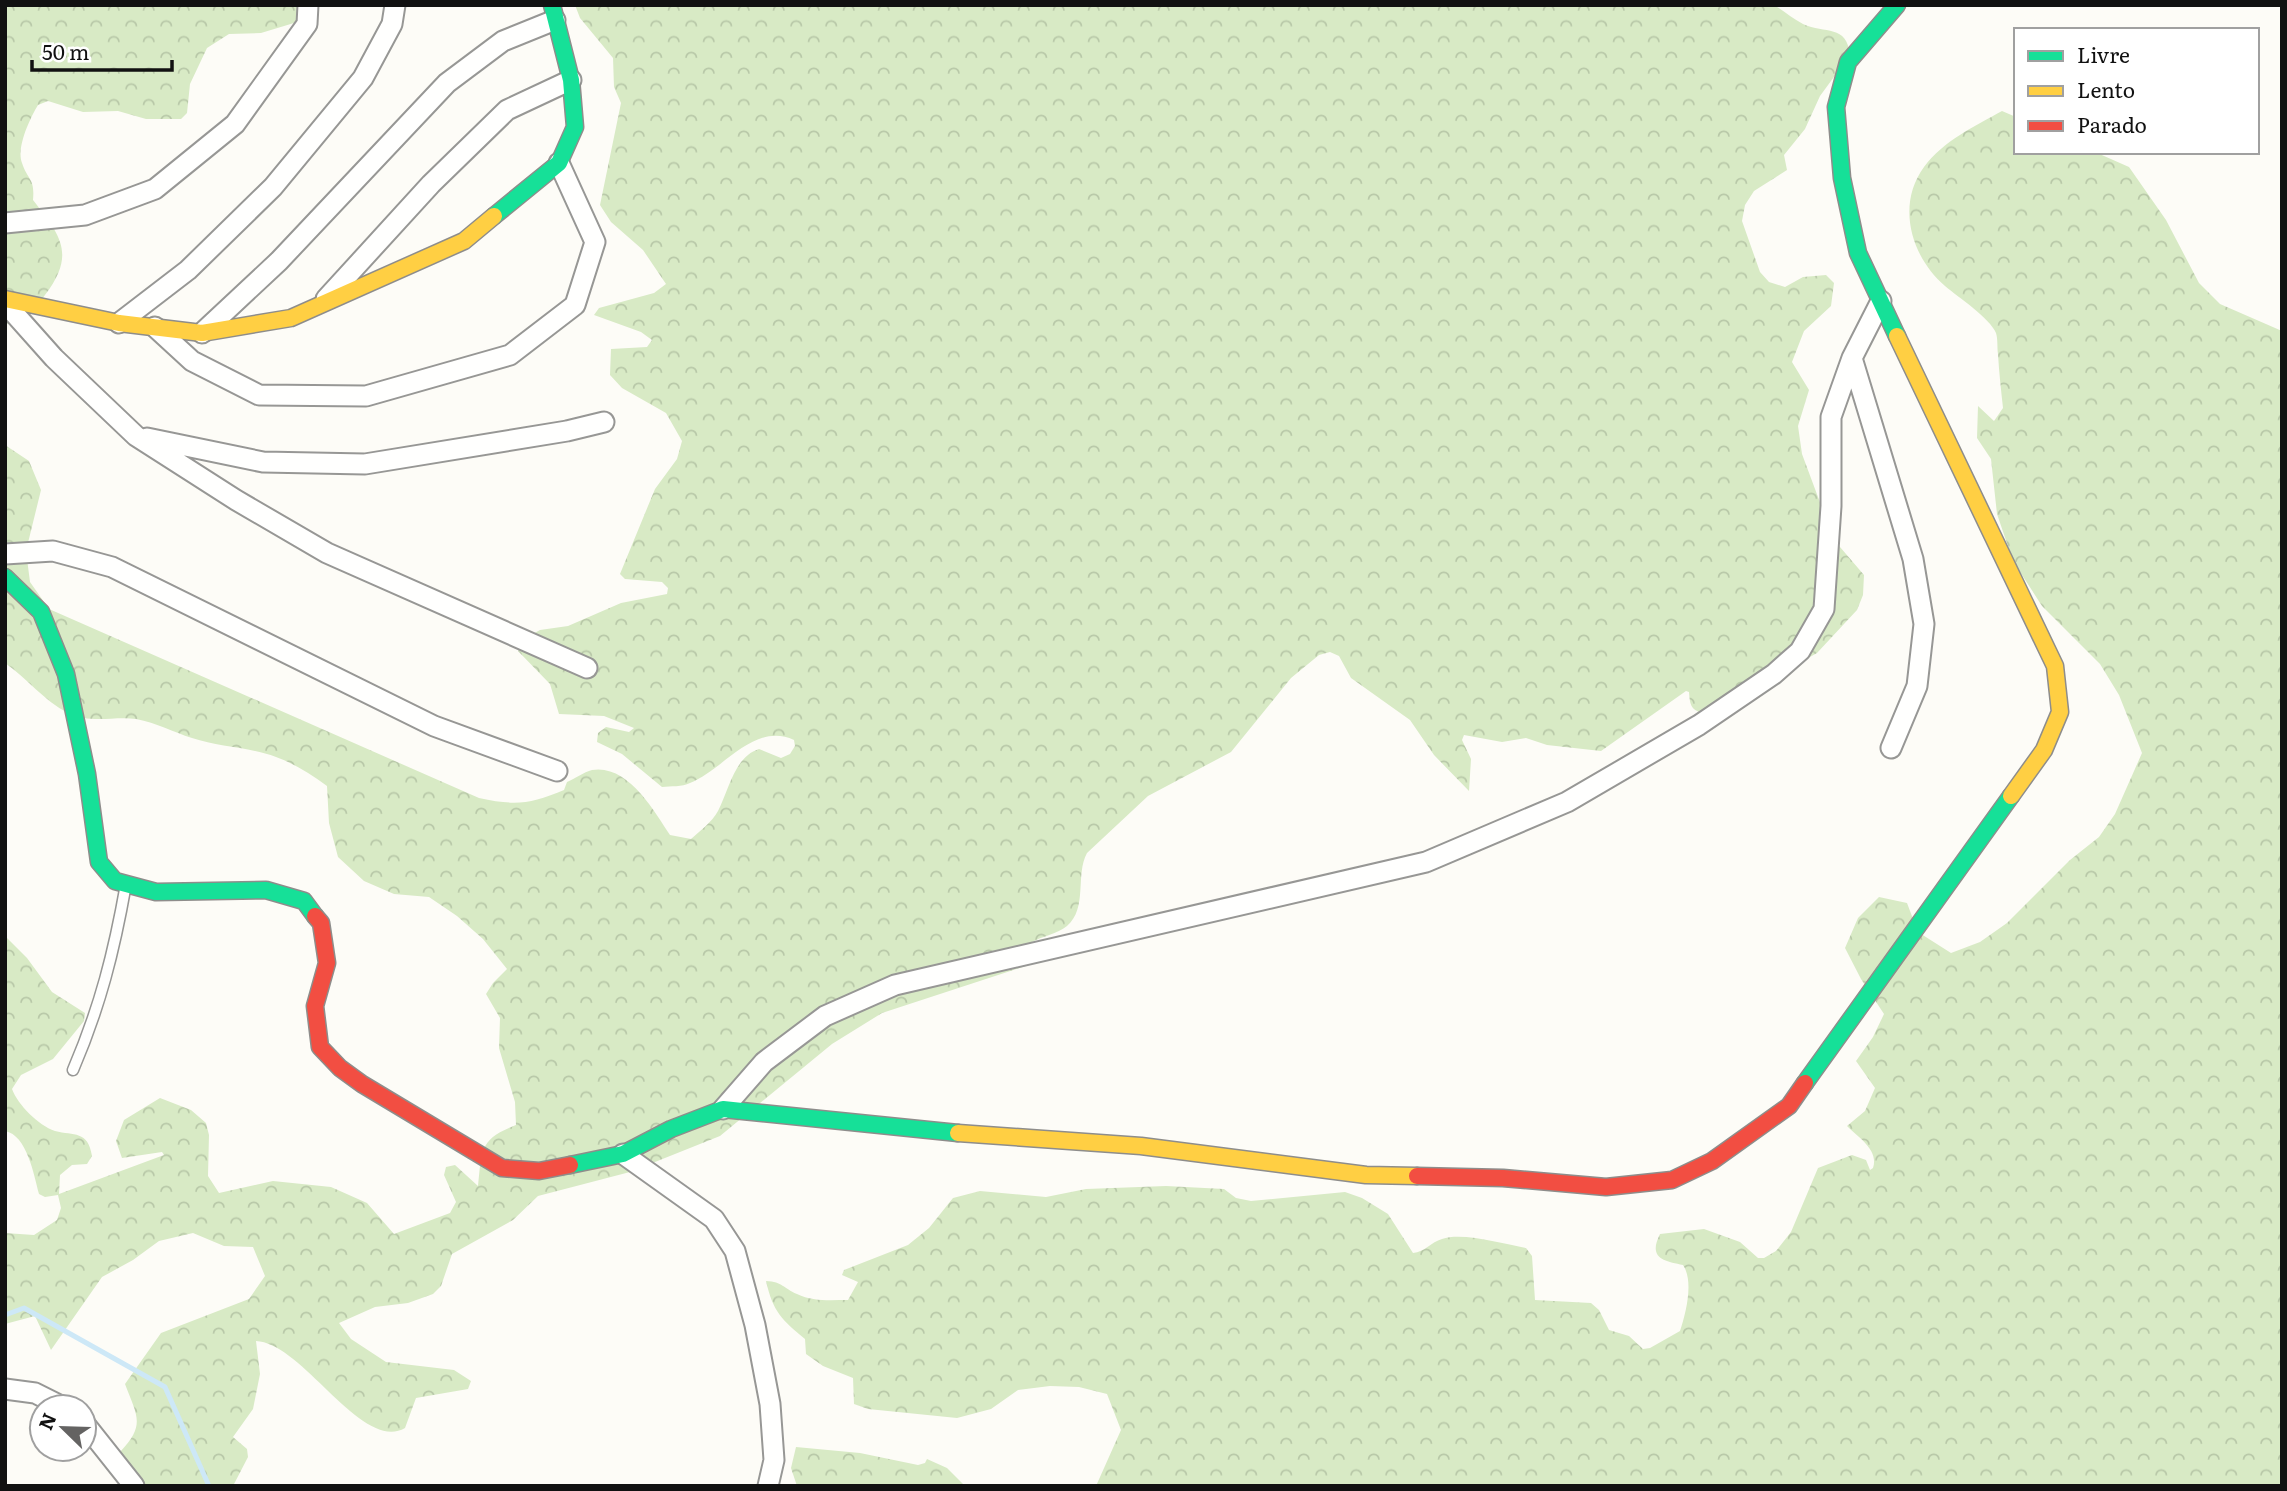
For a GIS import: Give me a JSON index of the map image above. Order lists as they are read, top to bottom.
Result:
{
  "legend": ["Livre", "Lento", "Parado"],
  "scale_bar": "50 m",
  "north": "top left"
}
